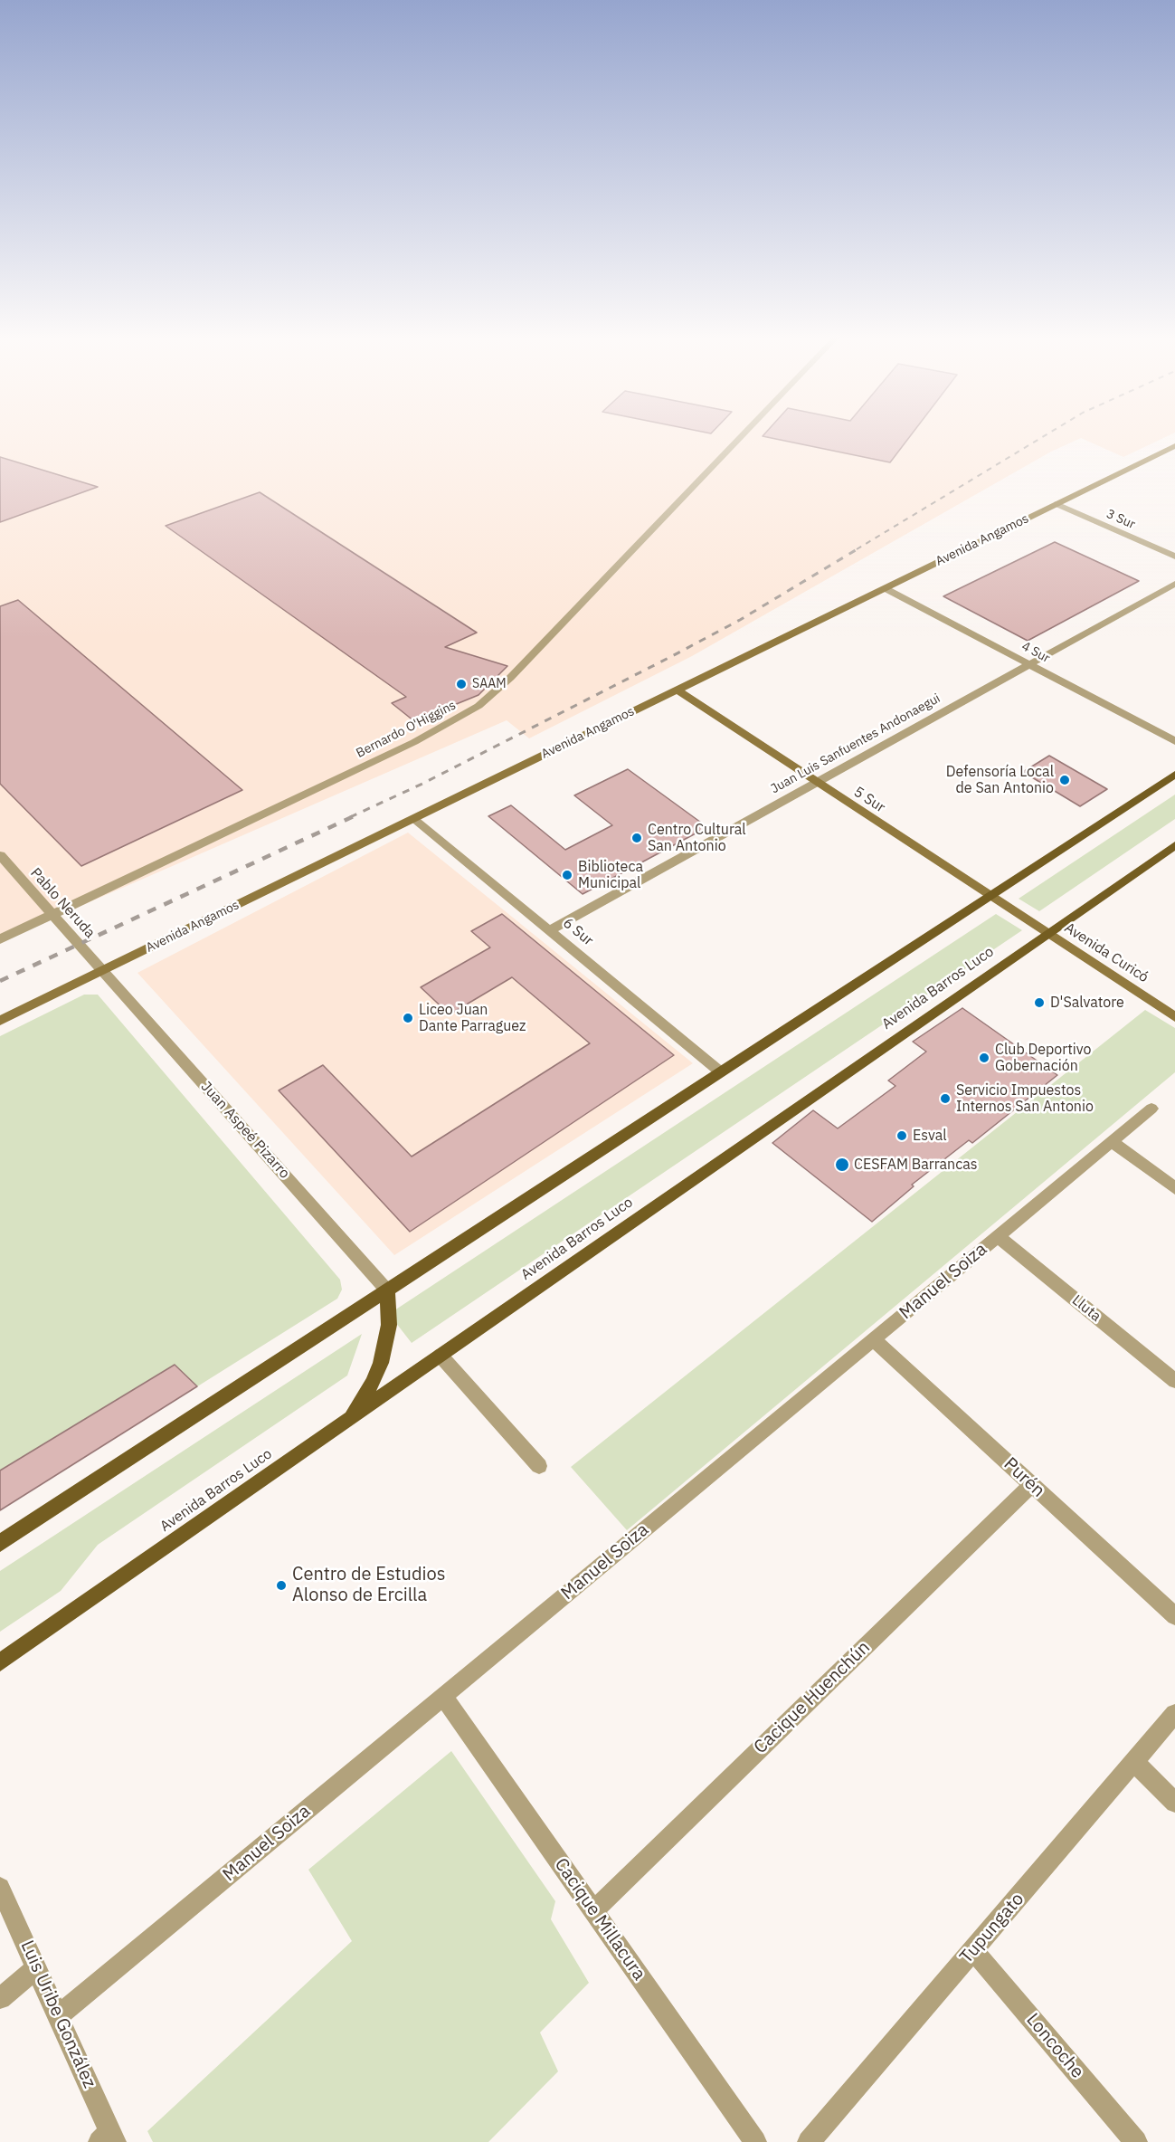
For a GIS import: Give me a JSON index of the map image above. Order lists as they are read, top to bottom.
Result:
{
  "streets": {
    "main road": ["Avenida Barros Luco"],
    "street": [
      "3 Sur",
      "Avenida Angamos",
      "4 Sur",
      "Bernardo O'Higgins",
      "Juan Luis Sanfuentes Andonaegui",
      "5 Sur",
      "Pablo Neruda",
      "6 Sur",
      "Avenida Curicó",
      "Juan Aspeé Pizarro",
      "Manuel Soiza",
      "Lluta",
      "Purén",
      "Cacique Huenchún",
      "Cacique Millacura",
      "Tupungato",
      "Luis Uribe González",
      "Loncoche"
    ]
  },
  "crossings": [
    ["3 Sur", "Avenida Angamos"],
    ["Avenida Angamos", "4 Sur"],
    ["Avenida Angamos", "5 Sur"],
    ["Avenida Angamos", "Pablo Neruda"],
    ["Avenida Angamos", "6 Sur"],
    ["Avenida Angamos", "Juan Aspeé Pizarro"],
    ["4 Sur", "Juan Luis Sanfuentes Andonaegui"],
    ["Bernardo O'Higgins", "Pablo Neruda"],
    ["Juan Luis Sanfuentes Andonaegui", "5 Sur"],
    ["Juan Luis Sanfuentes Andonaegui", "6 Sur"],
    ["5 Sur", "Avenida Curicó"],
    ["5 Sur", "Avenida Barros Luco"],
    ["Pablo Neruda", "Juan Aspeé Pizarro"],
    ["Avenida Curicó", "Avenida Barros Luco"],
    ["Manuel Soiza", "Lluta"],
    ["Manuel Soiza", "Purén"],
    ["Manuel Soiza", "Cacique Millacura"],
    ["Manuel Soiza", "Luis Uribe González"],
    ["Purén", "Cacique Huenchún"],
    ["Cacique Huenchún", "Cacique Millacura"],
    ["Tupungato", "Loncoche"]
  ],
  "places": [
    "SAAM",
    "Defensoría Local de San Antonio",
    "Centro Cultural San Antonio",
    "Biblioteca Municipal",
    "D'Salvatore",
    "Liceo Juan Dante Parraguez",
    "Club Deportivo Gobernación",
    "Servicio Impuestos Internos San Antonio",
    "Esval",
    "CESFAM Barrancas",
    "Centro de Estudios Alonso de Ercilla"
  ]
}
